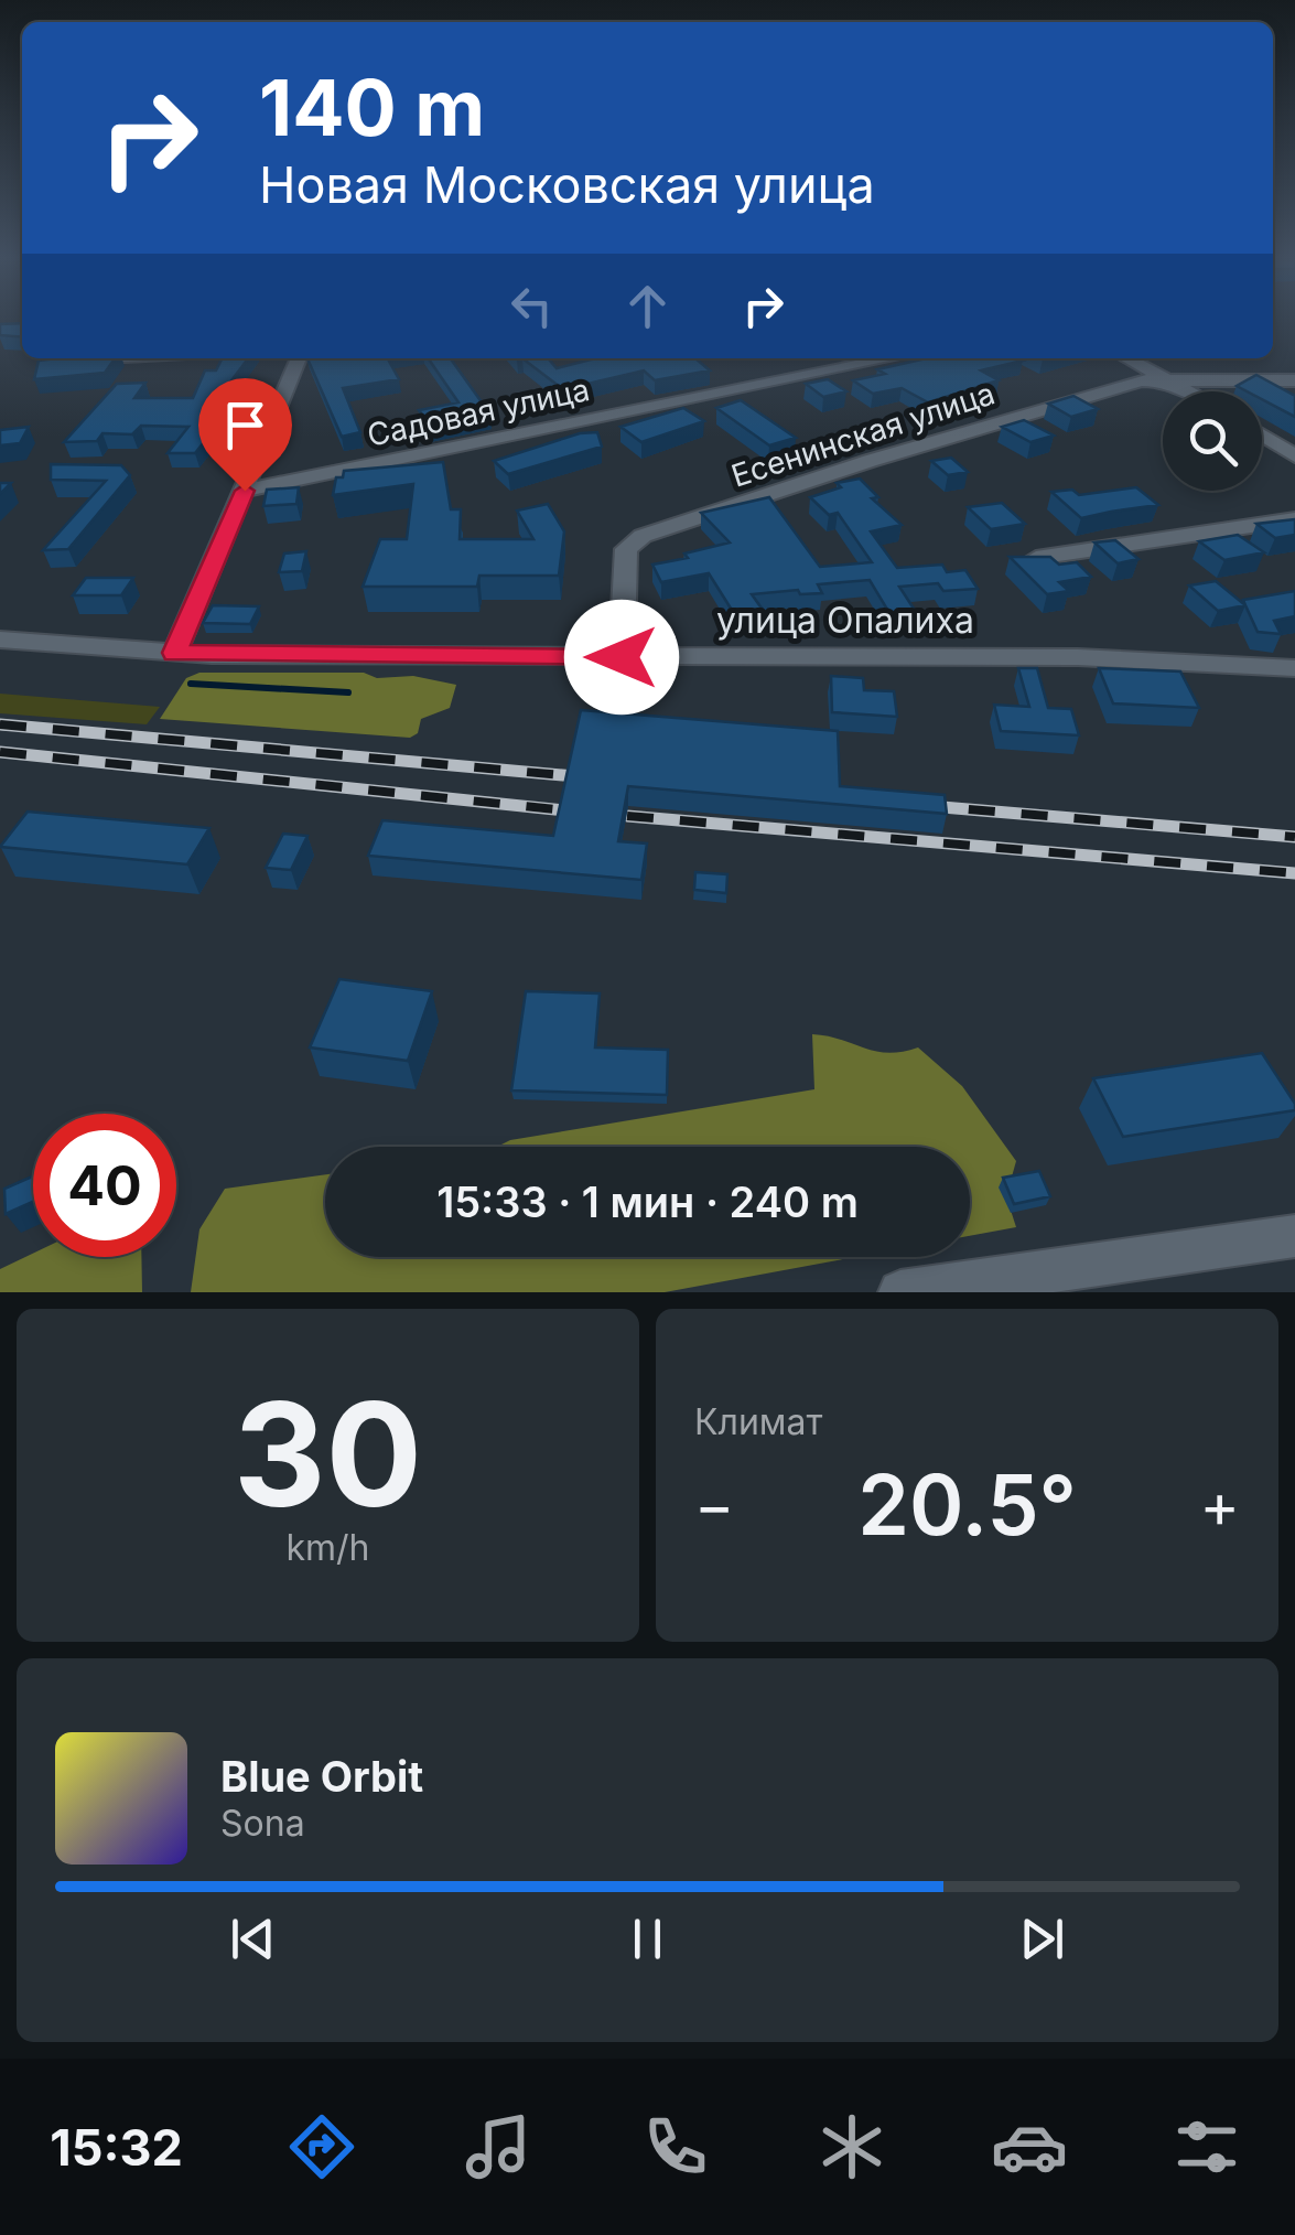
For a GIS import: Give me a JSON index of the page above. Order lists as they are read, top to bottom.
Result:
{
  "streets": {
    "street": ["Садовая улица", "Есенинская улица", "улица Опалиха"]
  },
  "crossings": [
    ["Есенинская улица", "улица Опалиха"]
  ],
  "page": {
    "turn": ["140 m", "Новая Московская улица"],
    "limit": "40",
    "trip": "15:33 · 1 мин · 240 m",
    "tile": [
      ["30", "km/h"],
      "Климат"
    ],
    "heat": ["−", "20.5°", "+"],
    "song": ["Blue Orbit", "Sona"],
    "tabs": "15:32"
  }
}
